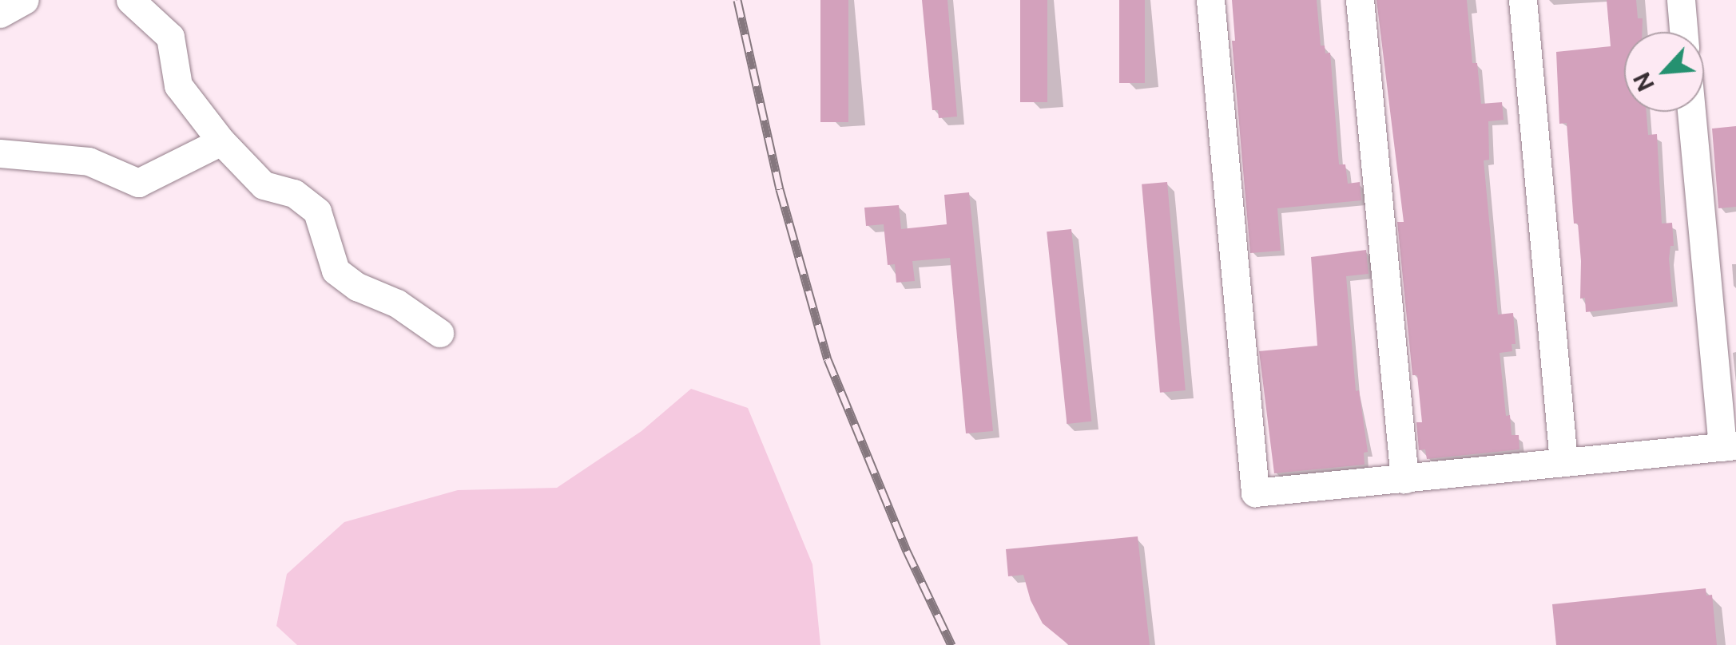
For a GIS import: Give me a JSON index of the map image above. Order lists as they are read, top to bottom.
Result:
{
  "north": "bottom left"
}
